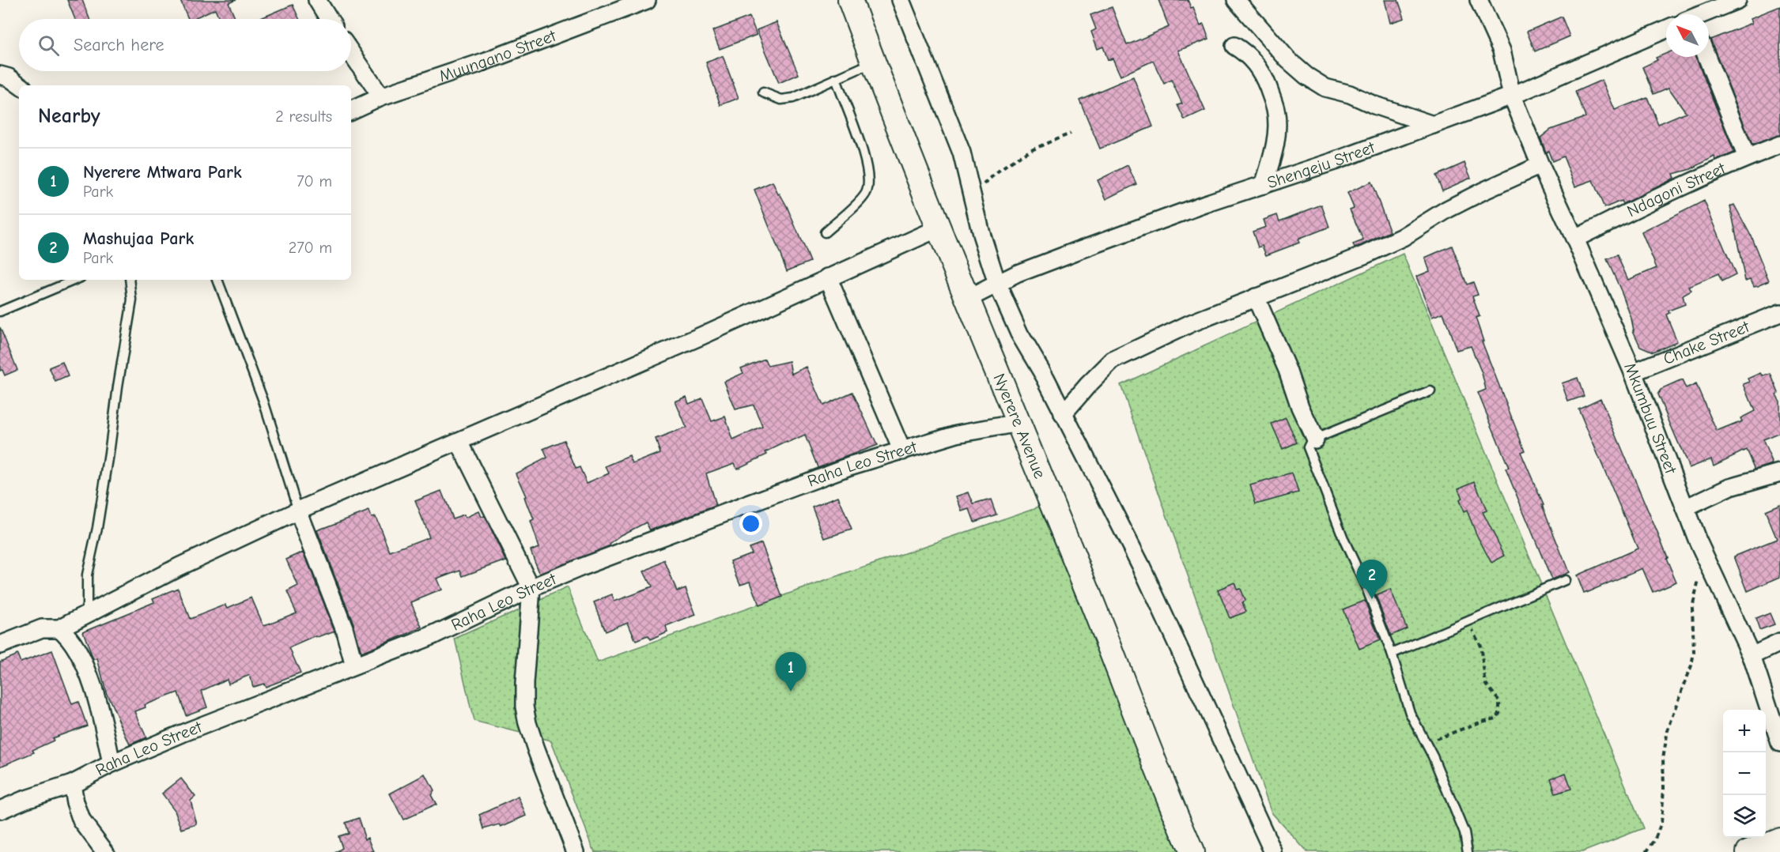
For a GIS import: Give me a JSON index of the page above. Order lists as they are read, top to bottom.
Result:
{
  "streets": {
    "street": [
      "Muungano Street",
      "Shengeju Street",
      "Ndagoni Street",
      "Chake Street",
      "Mkumbuu Street",
      "Nyerere Avenue",
      "Raha Leo Street"
    ]
  },
  "crossings": [
    ["Shengeju Street", "Mkumbuu Street"],
    ["Shengeju Street", "Nyerere Avenue"],
    ["Ndagoni Street", "Mkumbuu Street"],
    ["Chake Street", "Mkumbuu Street"],
    ["Nyerere Avenue", "Raha Leo Street"]
  ],
  "north": "top left",
  "page": {
    "search": "Search here",
    "heading": ["Nearby", "2 results"],
    "list": [
      {
        "mark": "1",
        "name": "Nyerere Mtwara Park",
        "note": "Park",
        "value": "70 m"
      },
      {
        "mark": "2",
        "name": "Mashujaa Park",
        "note": "Park",
        "value": "270 m"
      }
    ],
    "pins": ["2", "1"],
    "map_buttons": ["+", "−"]
  }
}
